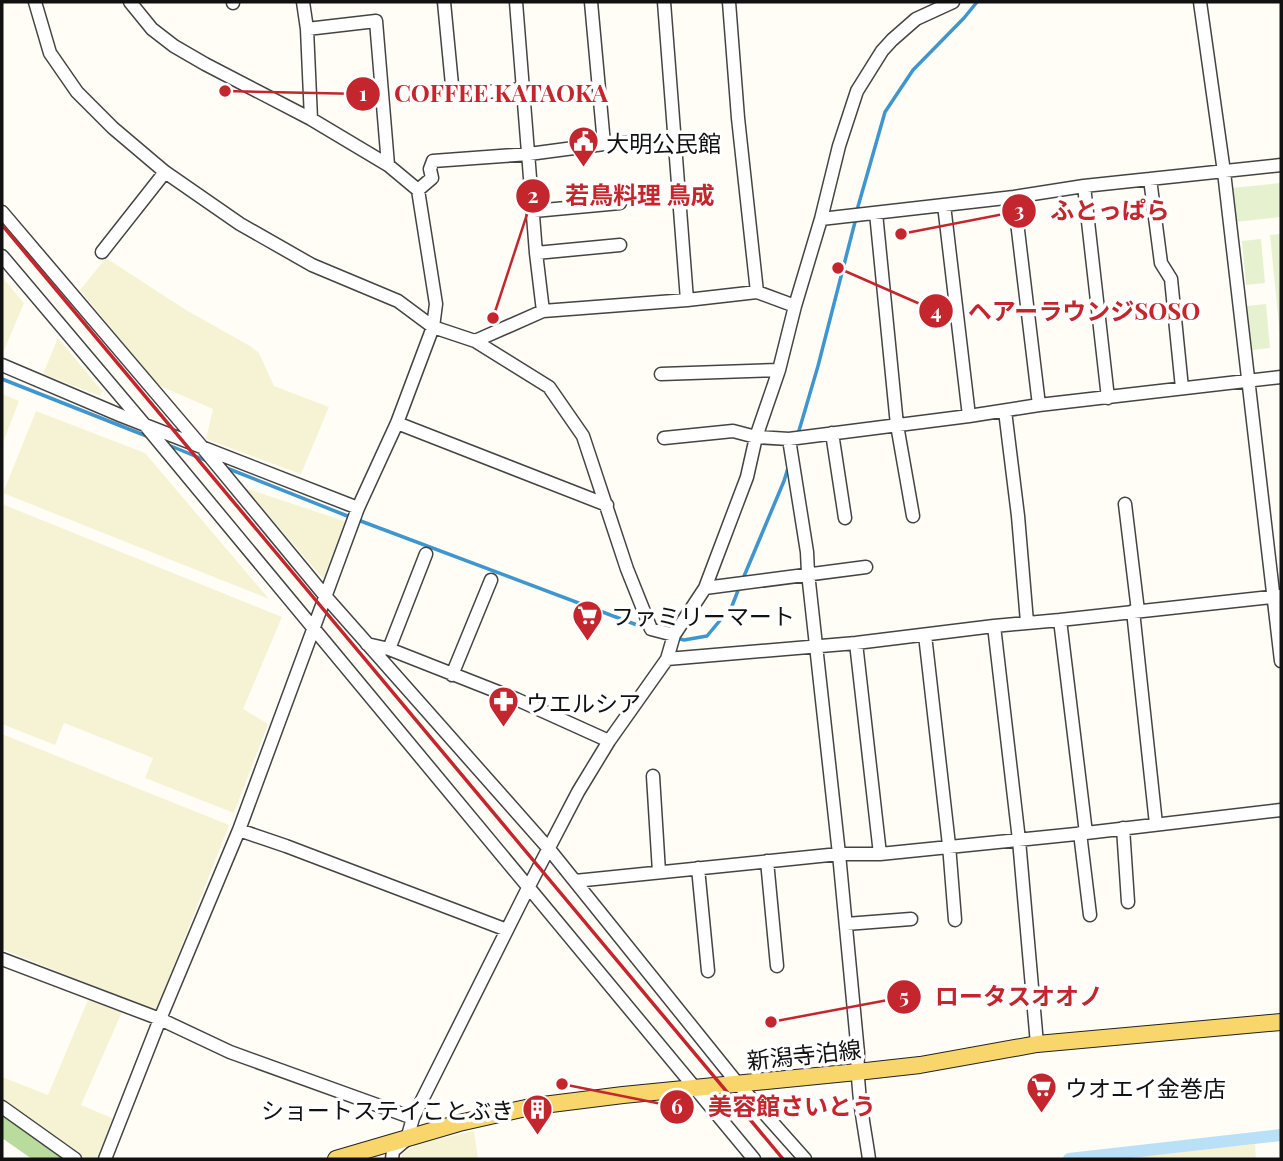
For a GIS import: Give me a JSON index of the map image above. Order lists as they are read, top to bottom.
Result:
{
  "streets": {
    "main road": ["新潟寺泊線"]
  },
  "places": {
    "other": [
      "COFFEE KATAOKA",
      "ふとっぱら",
      "ヘアーラウンジSOSO",
      "若鳥料理 鳥成",
      "ロータスオオノ",
      "美容館さいとう"
    ],
    "public building": ["大明公民館"],
    "supermarket": ["ファミリーマート", "ウオエイ金巻店"],
    "pharmacy": ["ウエルシア"],
    "building": ["ショートステイことぶき"]
  }
}
